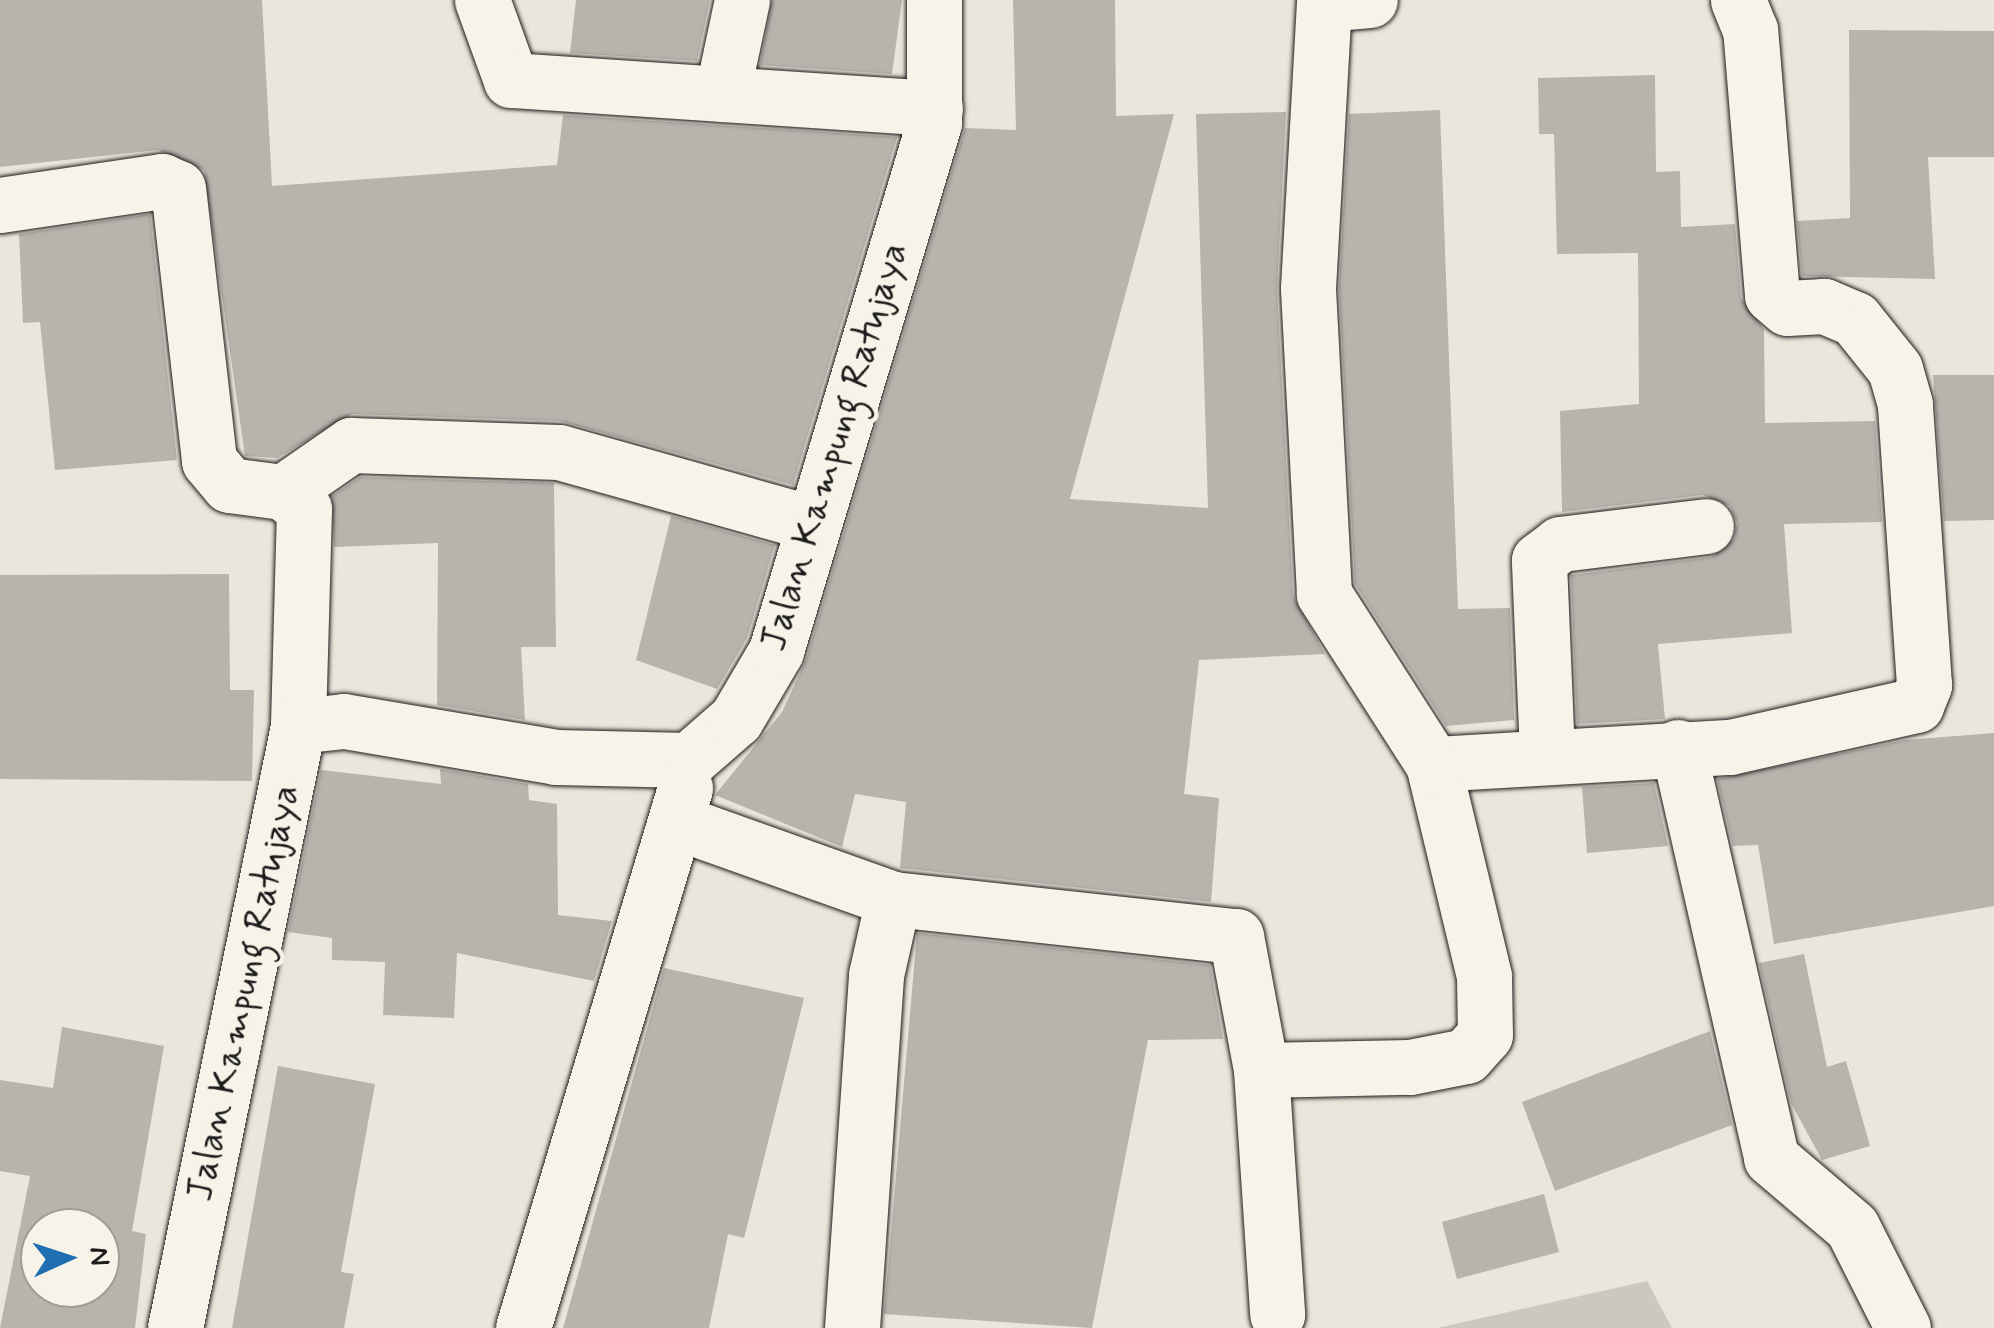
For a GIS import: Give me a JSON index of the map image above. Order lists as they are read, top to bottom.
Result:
{
  "streets": {
    "street": ["Jalan Kampung Ratujaya"]
  },
  "north": "right"
}
